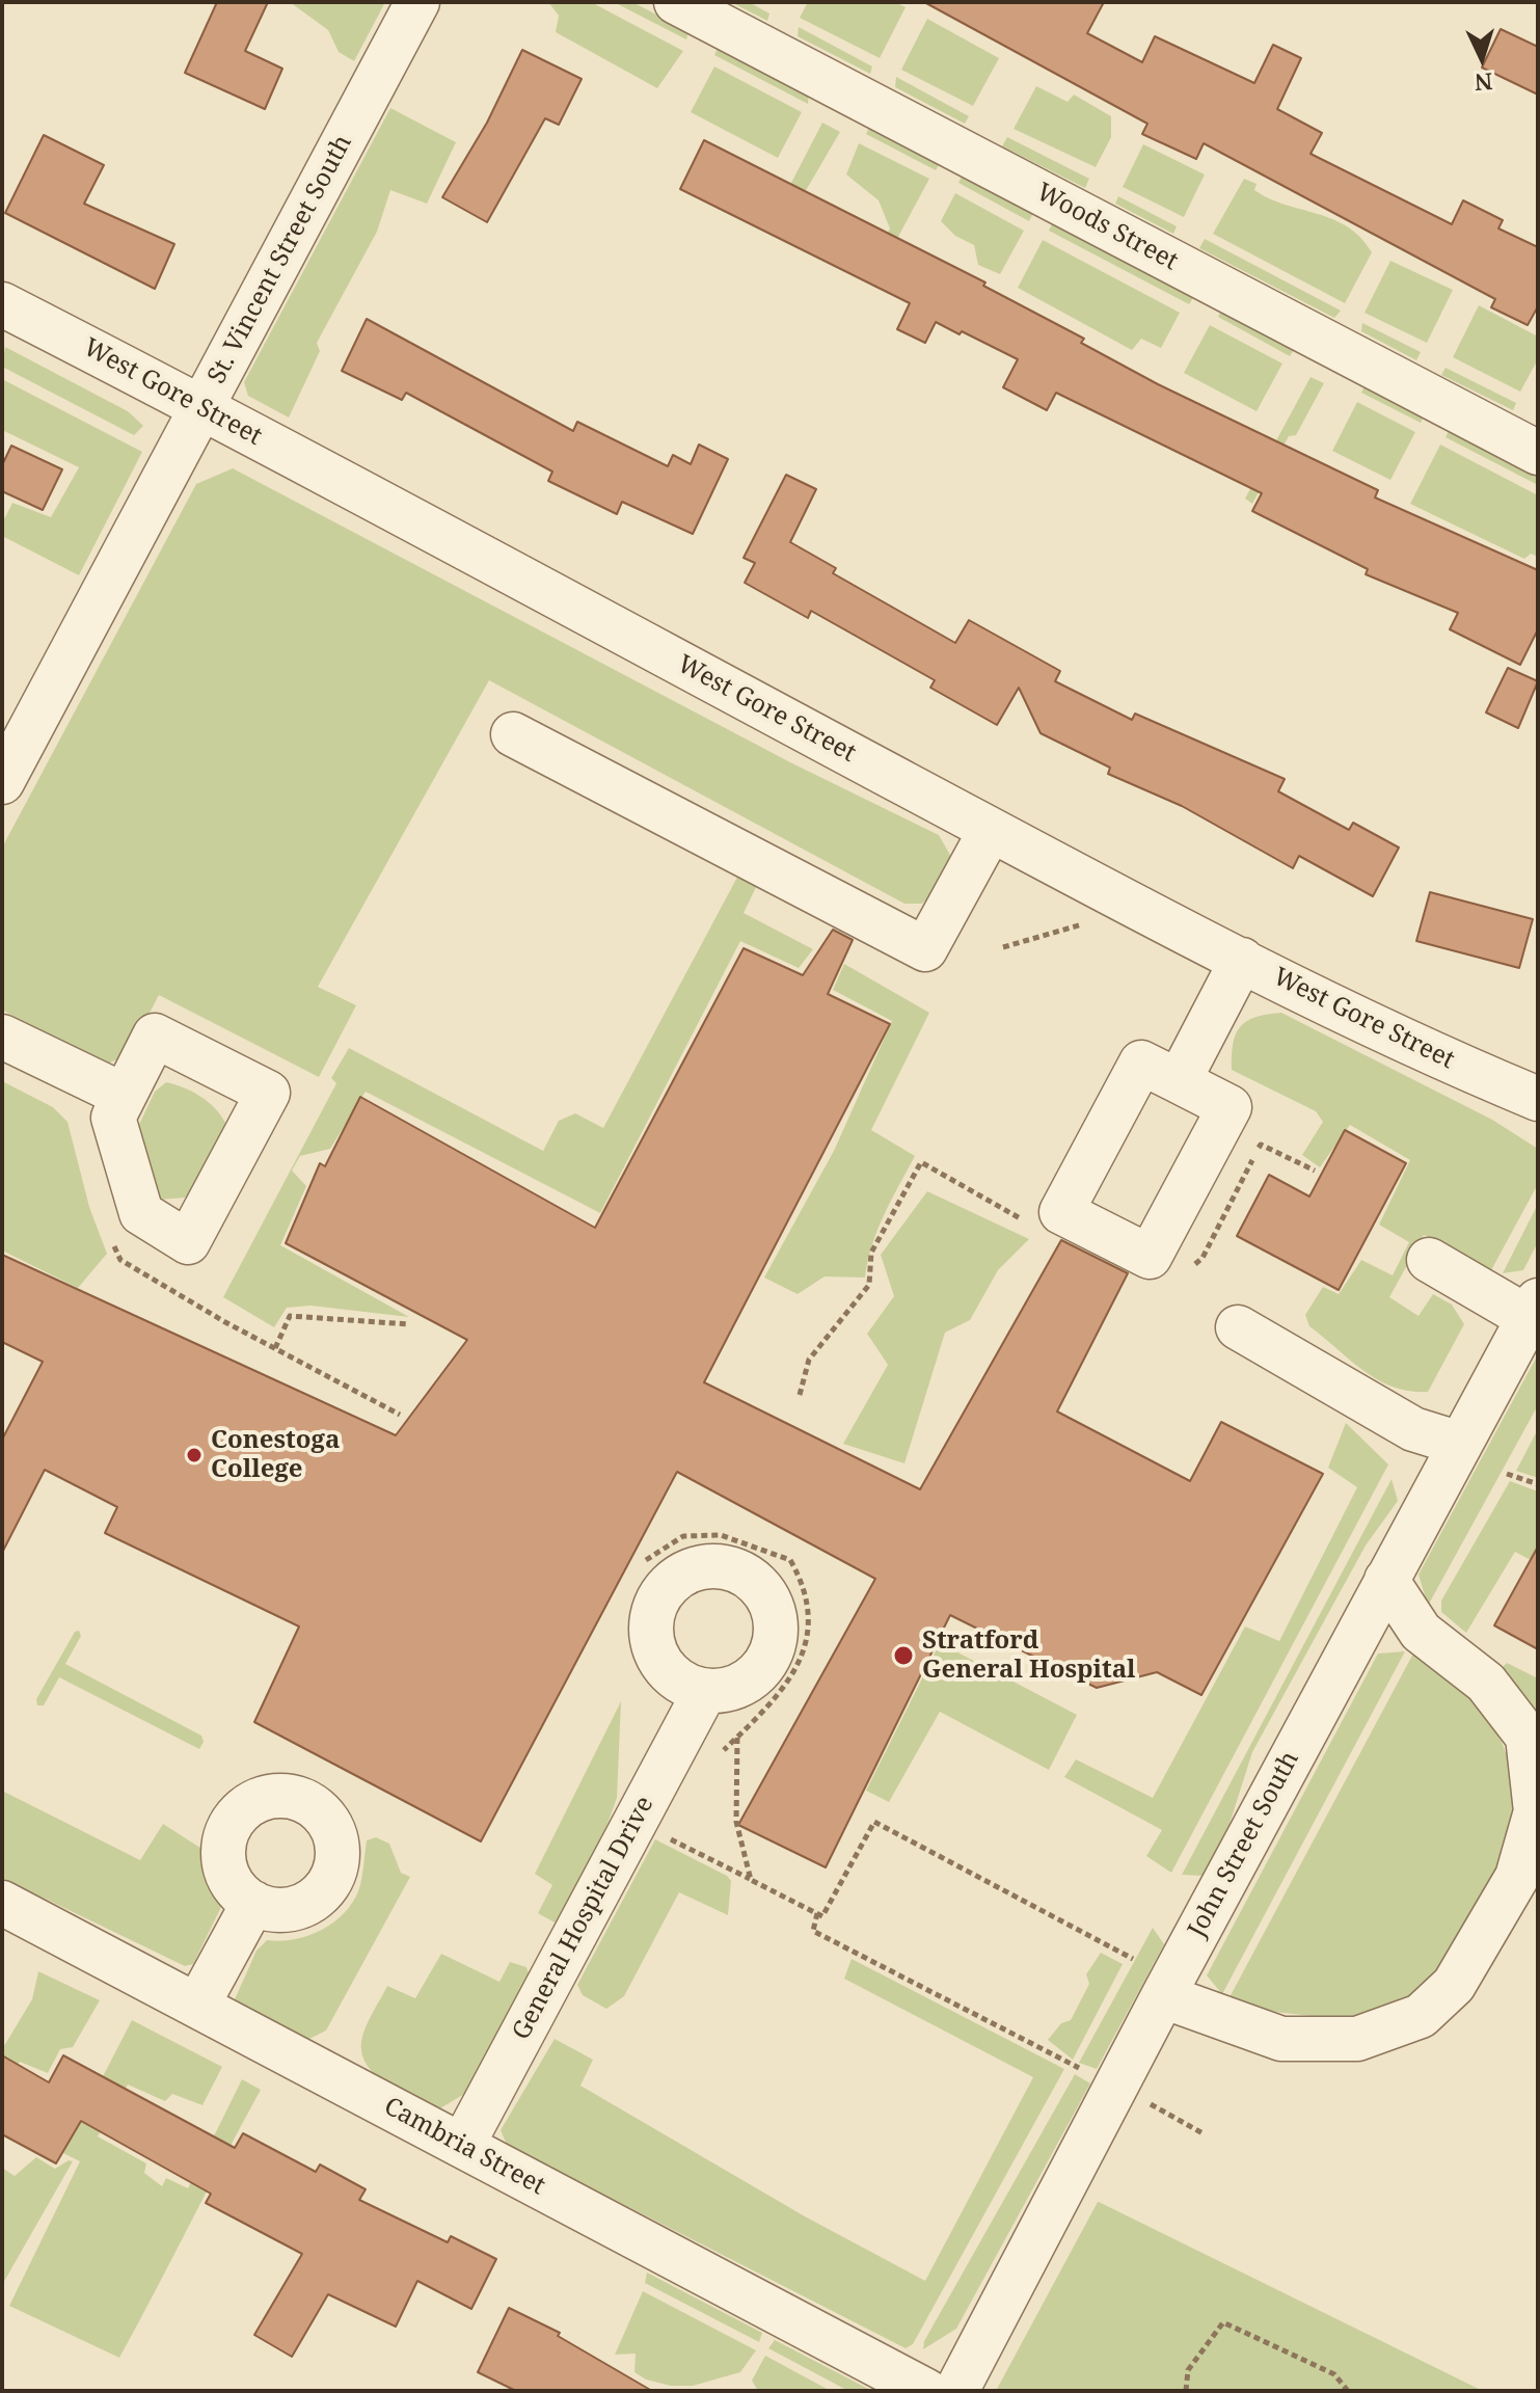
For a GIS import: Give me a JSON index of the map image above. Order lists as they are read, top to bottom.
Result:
{
  "streets": {
    "street": [
      "Woods Street",
      "St. Vincent Street South",
      "West Gore Street",
      "John Street South",
      "General Hospital Drive",
      "Cambria Street"
    ]
  },
  "crossings": [
    ["St. Vincent Street South", "West Gore Street"],
    ["General Hospital Drive", "Cambria Street"]
  ],
  "places": ["Conestoga College", "Stratford General Hospital"],
  "north": "bottom"
}
